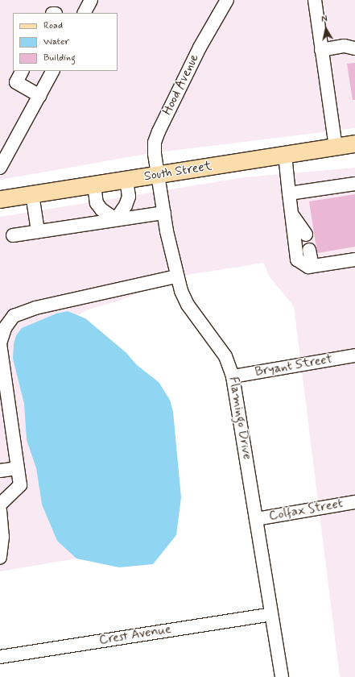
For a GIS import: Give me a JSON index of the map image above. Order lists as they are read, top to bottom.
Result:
{
  "streets": {
    "main road": ["South Street"],
    "street": [
      "Hood Avenue",
      "Bryant Street",
      "Flamingo Drive",
      "Colfax Street",
      "Crest Avenue"
    ]
  },
  "crossings": [
    ["Hood Avenue", "South Street"],
    ["Hood Avenue", "Flamingo Drive"],
    ["South Street", "Flamingo Drive"],
    ["Bryant Street", "Flamingo Drive"],
    ["Flamingo Drive", "Colfax Street"],
    ["Flamingo Drive", "Crest Avenue"]
  ],
  "legend": ["Road", "Water", "Building"],
  "north": "top"
}
